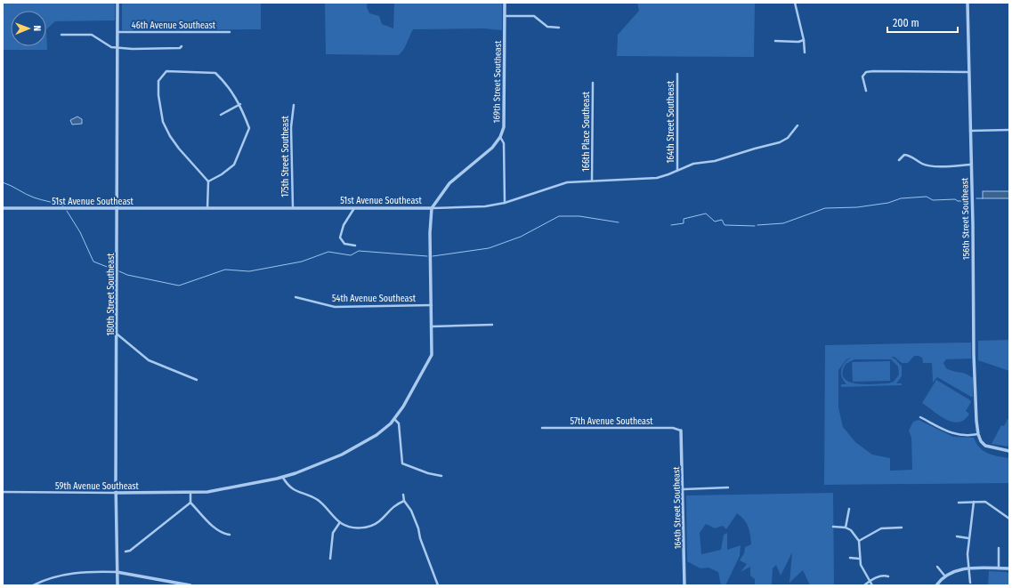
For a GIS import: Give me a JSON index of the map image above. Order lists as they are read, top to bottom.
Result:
{
  "streets": {
    "street": [
      "46th Avenue Southeast",
      "169th Street Southeast",
      "164th Street Southeast",
      "166th Place Southeast",
      "175th Street Southeast",
      "51st Avenue Southeast",
      "156th Street Southeast",
      "180th Street Southeast",
      "54th Avenue Southeast",
      "57th Avenue Southeast",
      "59th Avenue Southeast"
    ]
  },
  "crossings": [
    ["46th Avenue Southeast", "180th Street Southeast"],
    ["169th Street Southeast", "51st Avenue Southeast"],
    ["164th Street Southeast", "51st Avenue Southeast"],
    ["164th Street Southeast", "57th Avenue Southeast"],
    ["166th Place Southeast", "51st Avenue Southeast"],
    ["175th Street Southeast", "51st Avenue Southeast"],
    ["51st Avenue Southeast", "180th Street Southeast"],
    ["51st Avenue Southeast", "59th Avenue Southeast"],
    ["180th Street Southeast", "59th Avenue Southeast"],
    ["54th Avenue Southeast", "59th Avenue Southeast"]
  ],
  "scale_bar": "200 m",
  "north": "right"
}
